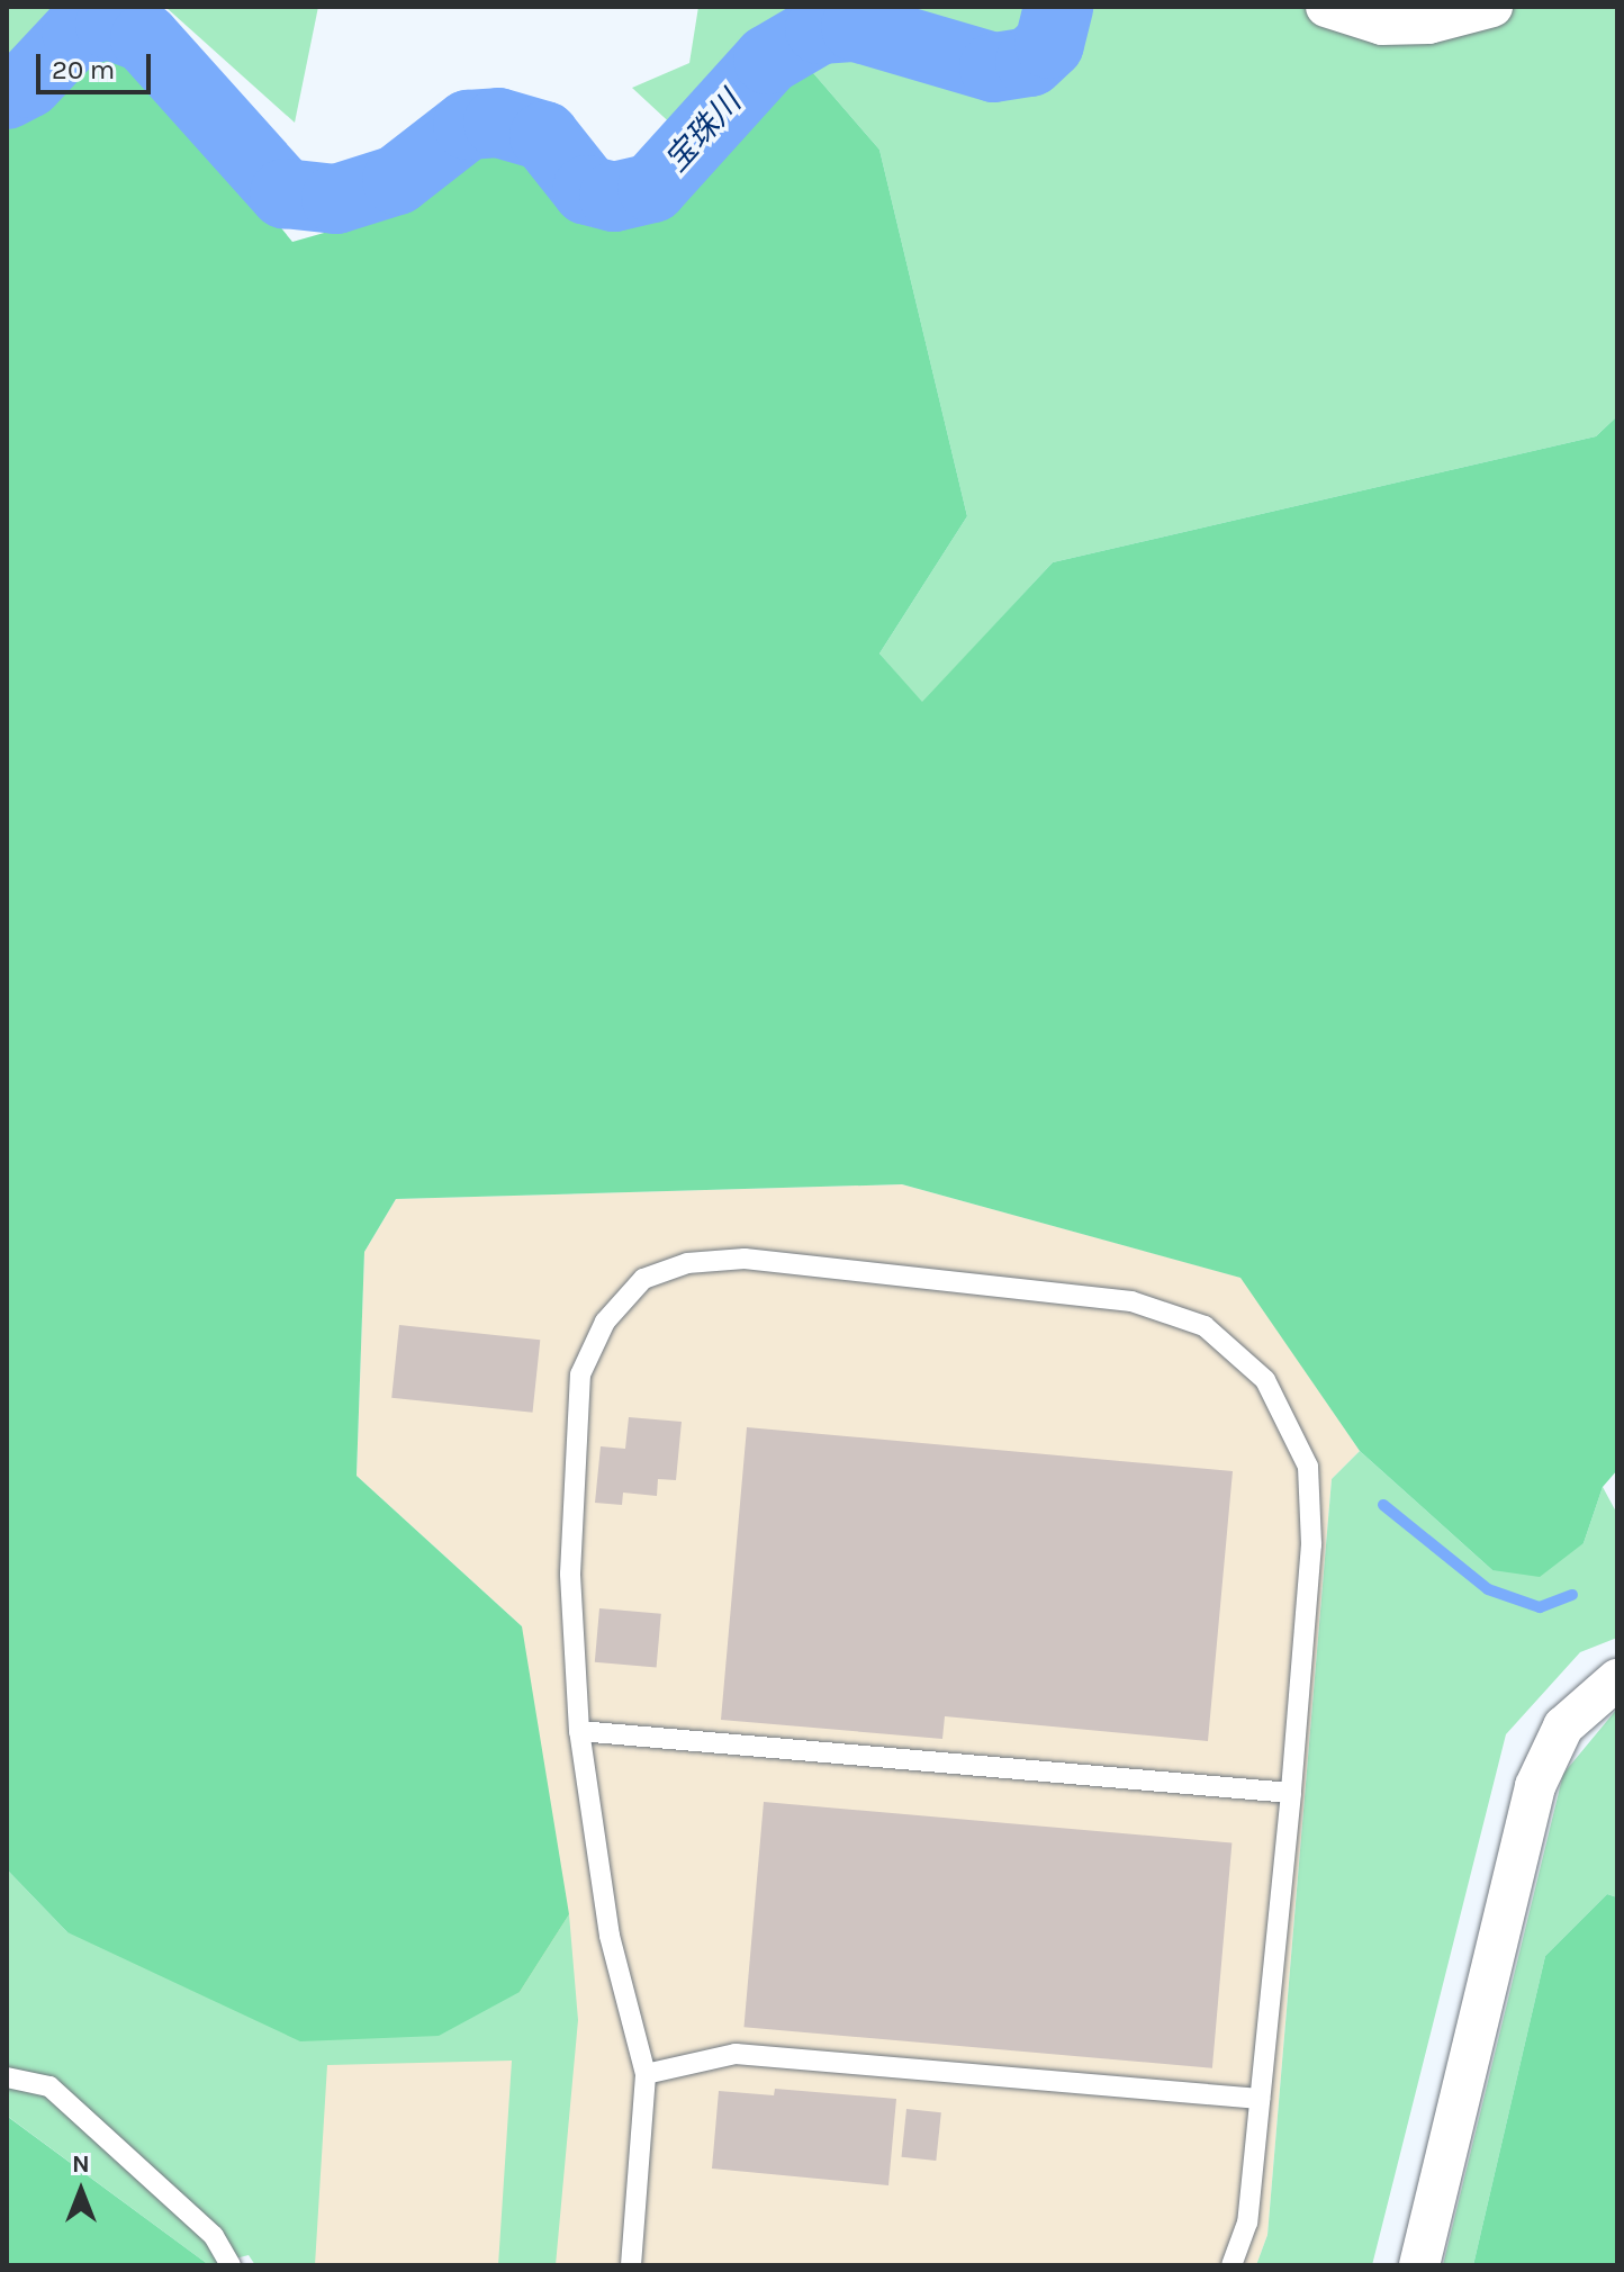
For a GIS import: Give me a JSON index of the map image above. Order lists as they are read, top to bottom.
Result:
{
  "water": ["宝珠川"],
  "scale_bar": "20 m",
  "north": "top"
}
